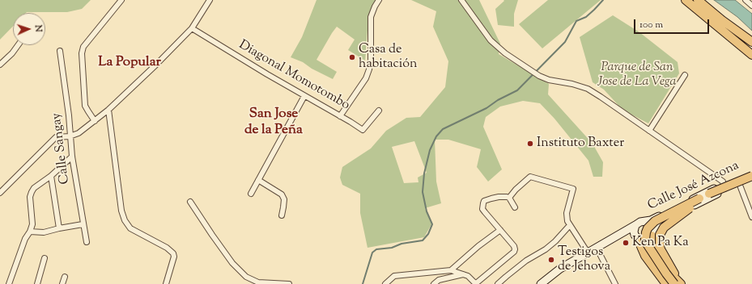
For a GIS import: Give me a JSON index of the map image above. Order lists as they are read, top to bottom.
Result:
{
  "streets": {
    "main road": ["Calle José Azcona"],
    "street": ["Diagonal Momotombo", "Calle Sangay"]
  },
  "districts": ["La Popular", "San Jose de la Peña"],
  "parks": ["Parque de San Jose de La Vega"],
  "places": [
    "Casa de habitación",
    "Instituto Baxter",
    "Ken Pa Ka",
    "Testigos de Jehova"
  ],
  "scale_bar": "100 m",
  "north": "right"
}
